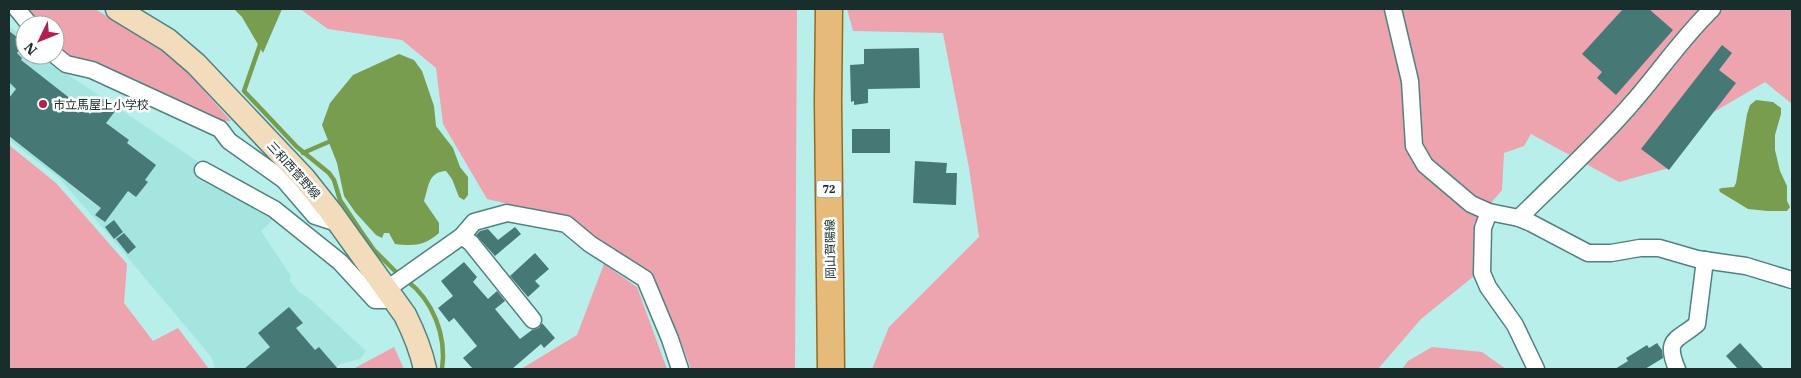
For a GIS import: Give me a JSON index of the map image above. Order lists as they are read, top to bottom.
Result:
{
  "streets": {
    "main road": ["三和西菅野線", "72", "岡山賀陽線"]
  },
  "places": ["市立馬屋上小学校"],
  "north": "bottom left"
}
